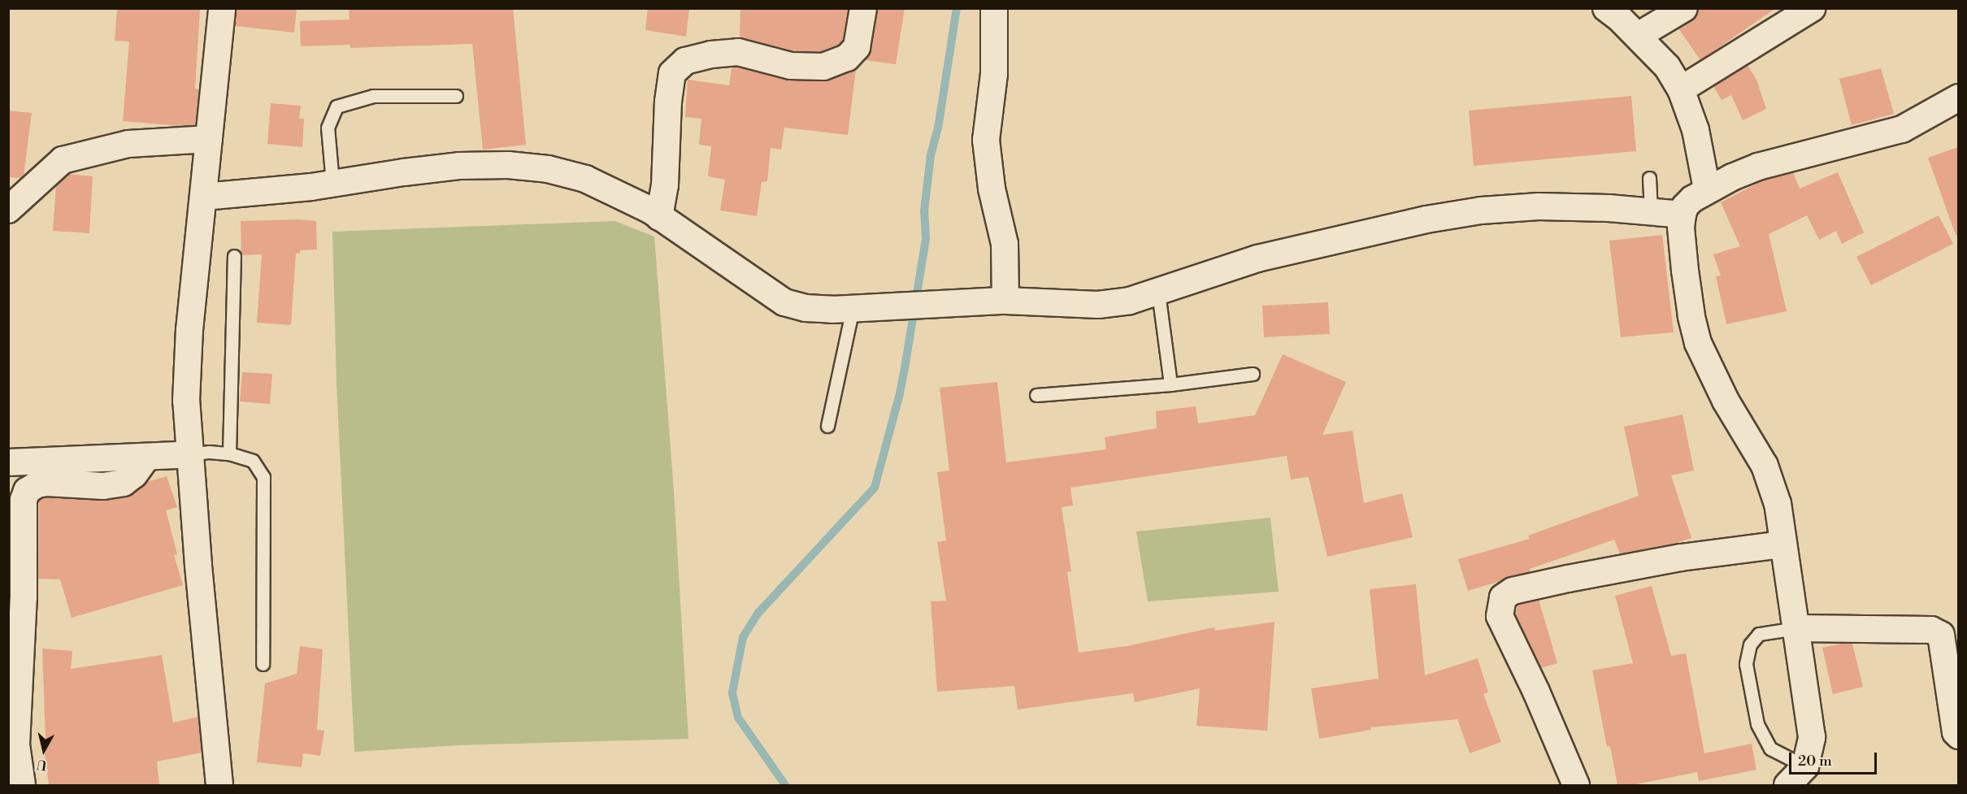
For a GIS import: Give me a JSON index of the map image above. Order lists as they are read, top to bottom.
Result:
{
  "scale_bar": "20 m",
  "north": "bottom"
}
